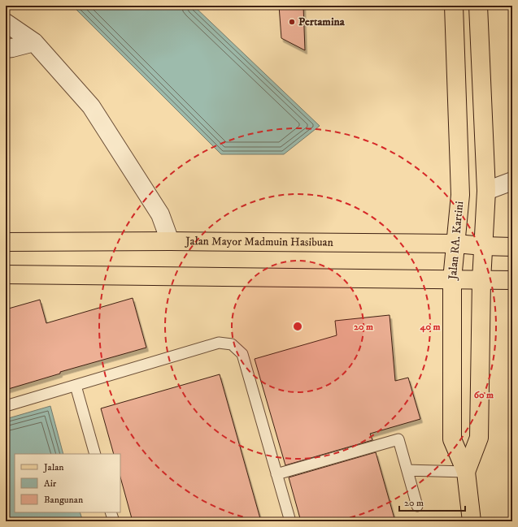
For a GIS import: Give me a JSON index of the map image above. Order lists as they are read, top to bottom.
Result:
{
  "streets": {
    "main road": ["Jalan RA. Kartini", "Jalan Mayor Madmuin Hasibuan"]
  },
  "crossings": [
    ["Jalan RA. Kartini", "Jalan Mayor Madmuin Hasibuan"]
  ],
  "places": ["Pertamina"],
  "legend": ["Jalan", "Air", "Bangunan"],
  "scale_bar": "20 m",
  "rings": ["20 m", "40 m", "60 m"]
}
